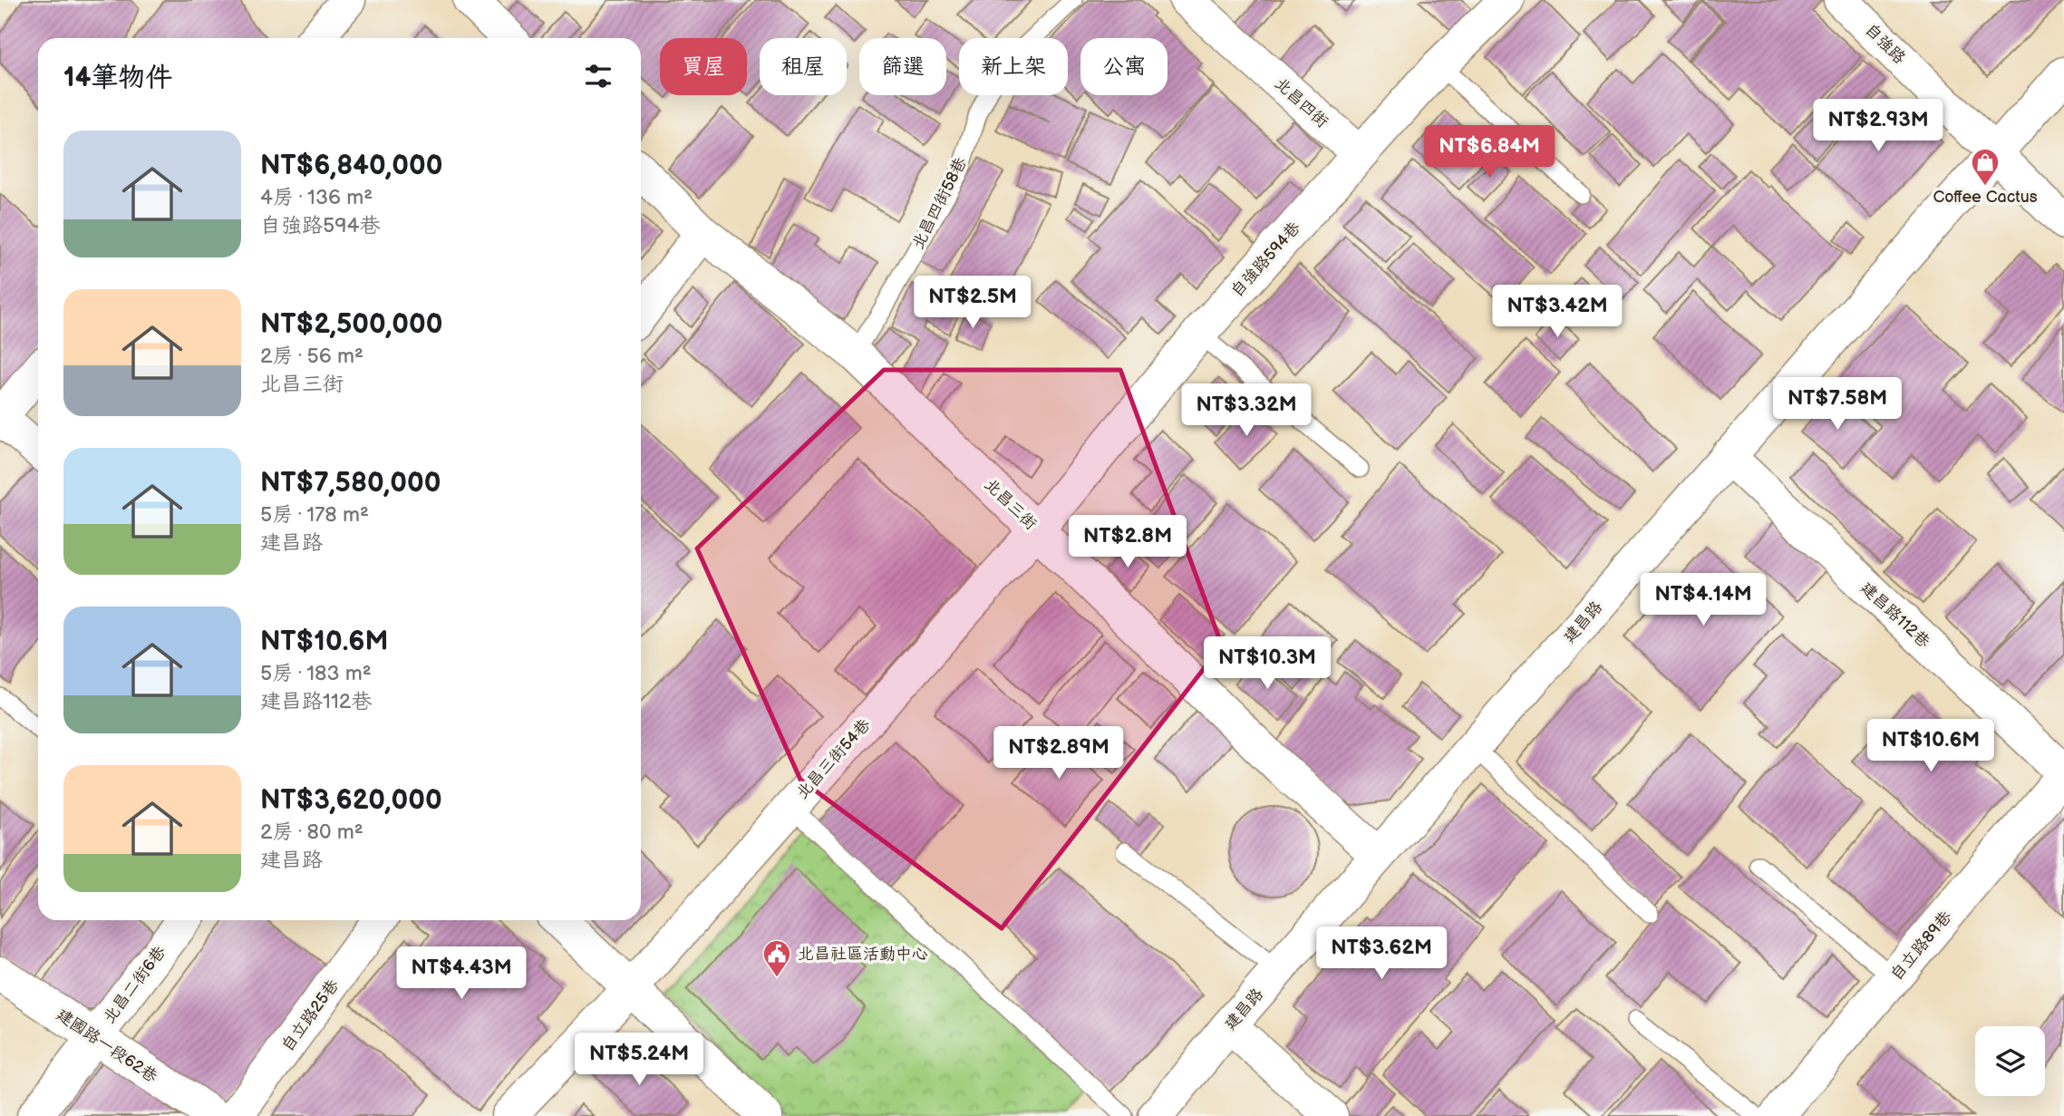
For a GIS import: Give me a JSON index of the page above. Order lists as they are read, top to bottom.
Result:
{
  "streets": {
    "street": [
      "自強路",
      "北昌四街",
      "自強路594巷",
      "北昌三街",
      "建昌路112巷",
      "建昌路",
      "北昌三街54巷",
      "自立路89巷",
      "北昌二街6巷",
      "自立路25巷",
      "建國路一段62巷"
    ],
    "lane": ["北昌四街58巷"]
  },
  "crossings": [
    ["自強路", "建昌路"],
    ["北昌四街", "自強路594巷"],
    ["北昌四街58巷", "北昌三街"],
    ["自強路594巷", "北昌三街"],
    ["自強路594巷", "北昌三街54巷"],
    ["北昌三街", "建昌路"],
    ["北昌三街", "北昌三街54巷"],
    ["建昌路112巷", "建昌路"],
    ["建昌路112巷", "自立路89巷"],
    ["北昌二街6巷", "建國路一段62巷"]
  ],
  "places": {
    "shop": ["Coffee Cactus"],
    "public building": ["北昌社區活動中心"]
  },
  "page": {
    "chip": [
      "買屋",
      "租屋",
      "篩選",
      "新上架",
      "公寓"
    ],
    "heading": "14筆物件",
    "price": [
      "NT$2.93M",
      "NT$6.84M",
      "NT$2.5M",
      "NT$3.42M",
      "NT$7.58M",
      "NT$3.32M",
      "NT$2.8M",
      "NT$4.14M",
      "NT$10.3M",
      "NT$10.6M",
      "NT$2.89M",
      "NT$3.62M",
      "NT$4.43M",
      "NT$5.24M"
    ],
    "list": [
      {
        "name": "NT$6,840,000",
        "note": "4房 · 136 m² · 自強路594巷"
      },
      {
        "name": "NT$2,500,000",
        "note": "2房 · 56 m² · 北昌三街"
      },
      {
        "name": "NT$7,580,000",
        "note": "5房 · 178 m² · 建昌路"
      },
      {
        "name": "NT$10.6M",
        "note": "5房 · 183 m² · 建昌路112巷"
      },
      {
        "name": "NT$3,620,000",
        "note": "2房 · 80 m² · 建昌路"
      }
    ]
  }
}
